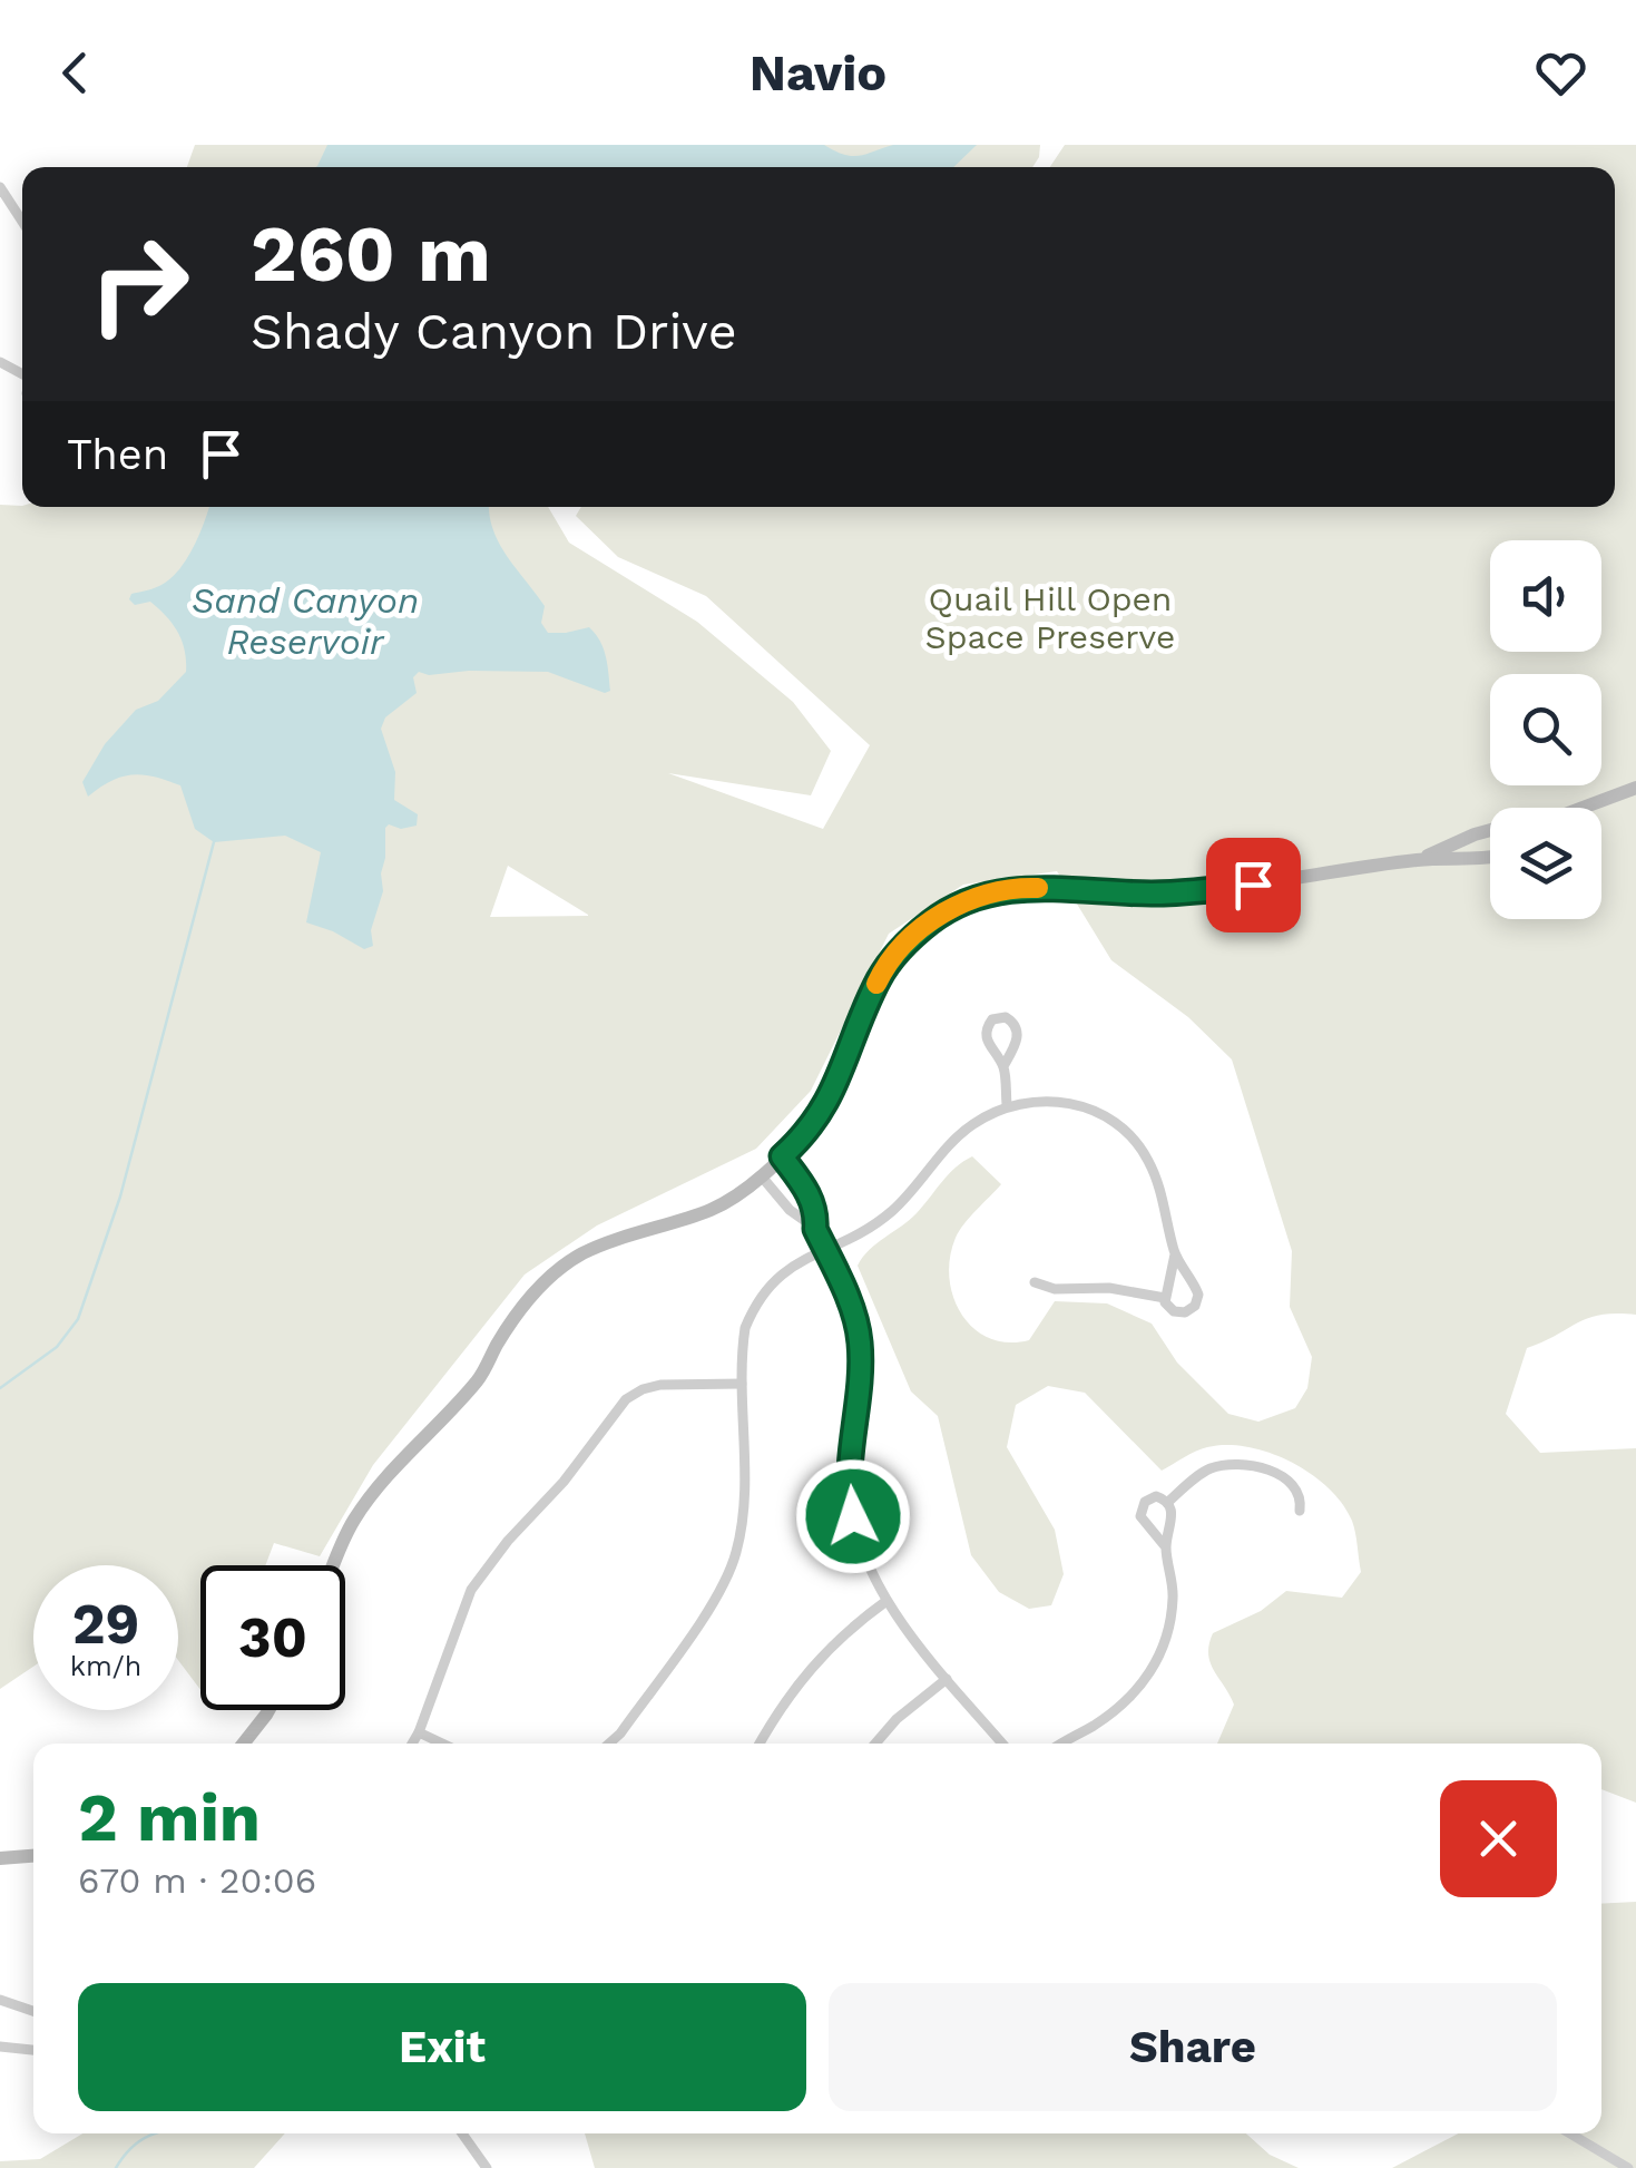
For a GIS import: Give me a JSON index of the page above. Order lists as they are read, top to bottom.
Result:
{
  "water": ["Sand Canyon Reservoir"],
  "parks": ["Quail Hill Open Space Preserve"],
  "page": {
    "header": "Navio",
    "turn": ["260 m", "Shady Canyon Drive"],
    "then": "Then",
    "speed": "29 km/h",
    "limit": "30",
    "heading": ["2 min", "670 m · 20:06"],
    "buttons": ["Exit", "Share"]
  }
}
